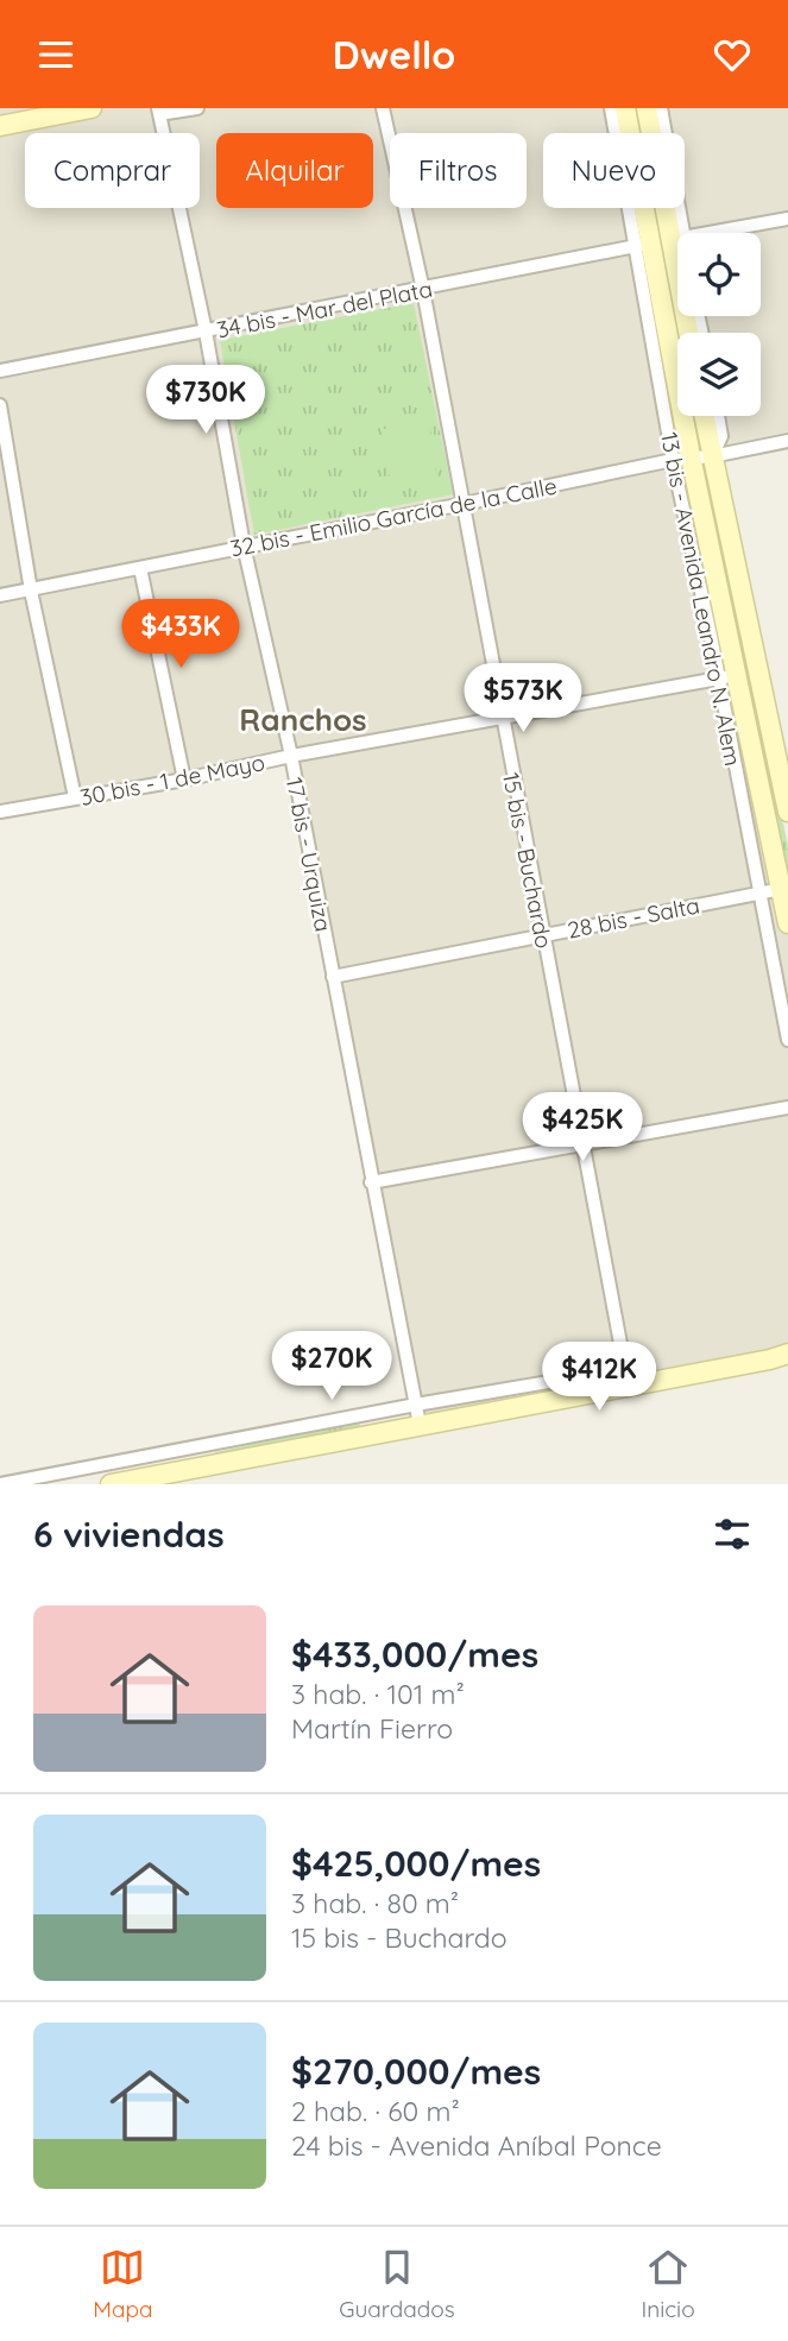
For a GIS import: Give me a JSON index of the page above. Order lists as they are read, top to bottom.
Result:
{
  "streets": {
    "main road": ["13 bis - Avenida Leandro N. Alem"],
    "street": [
      "34 bis - Mar del Plata",
      "32 bis - Emilio García de la Calle",
      "30 bis - 1 de Mayo",
      "17 bis - Urquiza",
      "15 bis - Buchardo",
      "28 bis - Salta"
    ]
  },
  "crossings": [
    ["34 bis - Mar del Plata", "13 bis - Avenida Leandro N. Alem"],
    ["34 bis - Mar del Plata", "17 bis - Urquiza"],
    ["34 bis - Mar del Plata", "15 bis - Buchardo"],
    ["32 bis - Emilio García de la Calle", "13 bis - Avenida Leandro N. Alem"],
    ["32 bis - Emilio García de la Calle", "17 bis - Urquiza"],
    ["32 bis - Emilio García de la Calle", "15 bis - Buchardo"],
    ["13 bis - Avenida Leandro N. Alem", "30 bis - 1 de Mayo"],
    ["13 bis - Avenida Leandro N. Alem", "28 bis - Salta"],
    ["30 bis - 1 de Mayo", "17 bis - Urquiza"],
    ["30 bis - 1 de Mayo", "15 bis - Buchardo"],
    ["17 bis - Urquiza", "28 bis - Salta"],
    ["15 bis - Buchardo", "28 bis - Salta"]
  ],
  "districts": ["Ranchos"],
  "page": {
    "header": "Dwello",
    "chip": [
      "Comprar",
      "Alquilar",
      "Filtros",
      "Nuevo"
    ],
    "price": [
      "$730K",
      "$433K",
      "$573K",
      "$425K",
      "$270K",
      "$412K"
    ],
    "heading": "6 viviendas",
    "list": [
      {
        "name": "$433,000/mes",
        "note": "3 hab. · 101 m² · Martín Fierro"
      },
      {
        "name": "$425,000/mes",
        "note": "3 hab. · 80 m² · 15 bis - Buchardo"
      },
      {
        "name": "$270,000/mes",
        "note": "2 hab. · 60 m² · 24 bis - Avenida Aníbal Ponce"
      }
    ],
    "tabs": ["Mapa", "Guardados", "Inicio"]
  }
}
